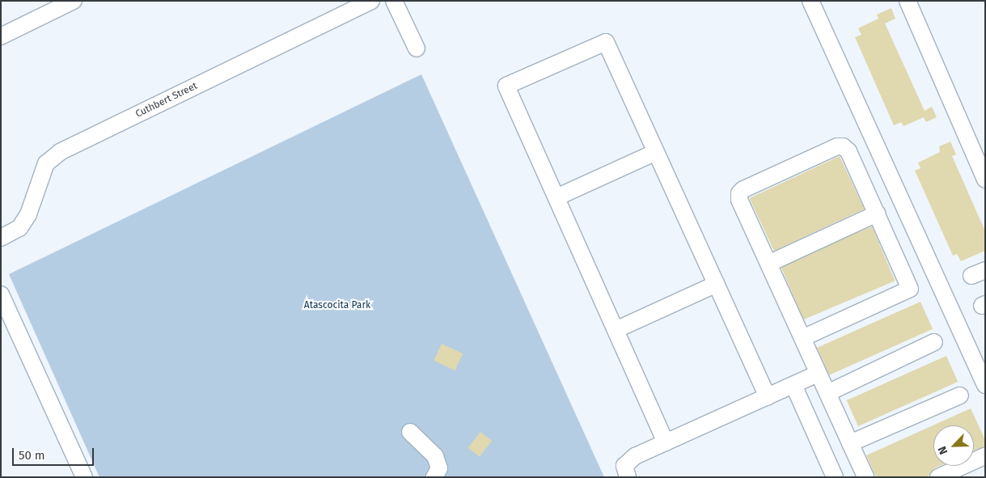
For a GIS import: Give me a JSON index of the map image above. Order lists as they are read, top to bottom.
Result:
{
  "streets": {
    "street": ["Cuthbert Street"]
  },
  "parks": ["Atascocita Park"],
  "scale_bar": "50 m",
  "north": "bottom left"
}
